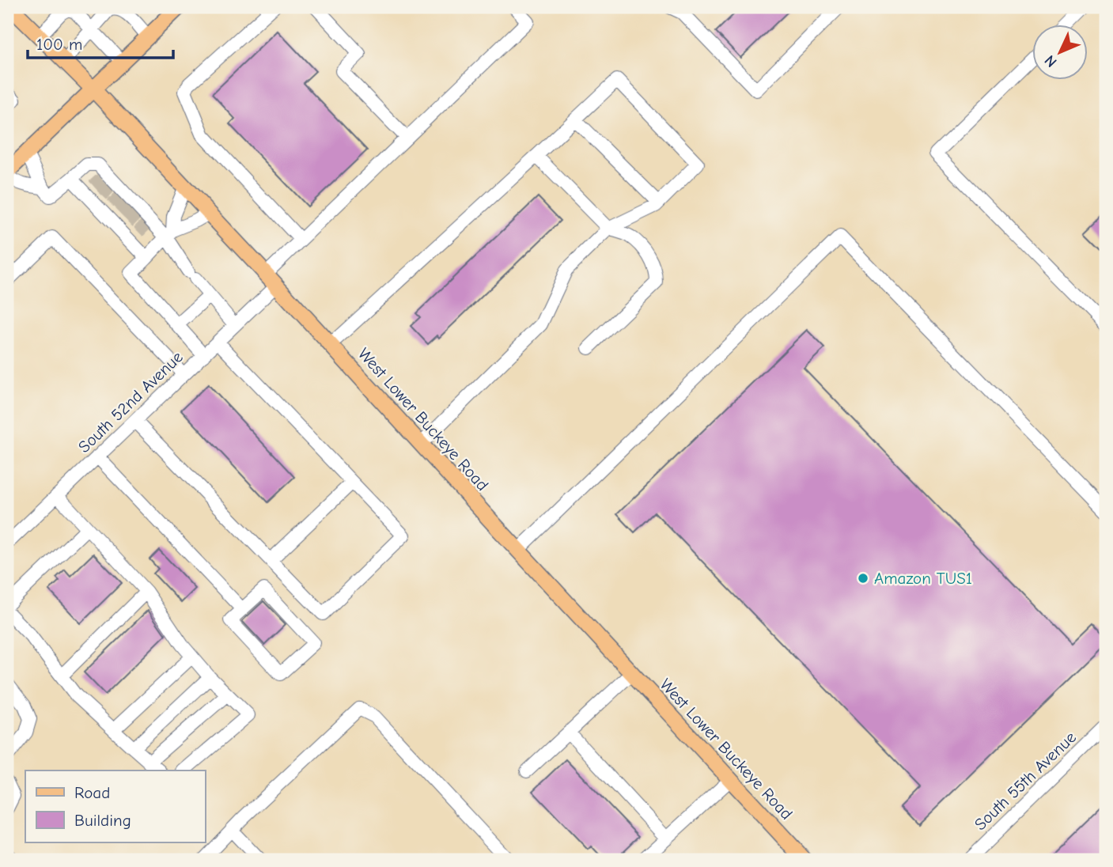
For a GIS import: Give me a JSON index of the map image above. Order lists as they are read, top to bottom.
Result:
{
  "streets": {
    "main road": ["West Lower Buckeye Road"],
    "street": ["South 52nd Avenue", "South 55th Avenue"]
  },
  "crossings": [
    ["South 52nd Avenue", "West Lower Buckeye Road"]
  ],
  "places": ["Amazon TUS1"],
  "legend": ["Road", "Building"],
  "scale_bar": "100 m",
  "north": "bottom left"
}
